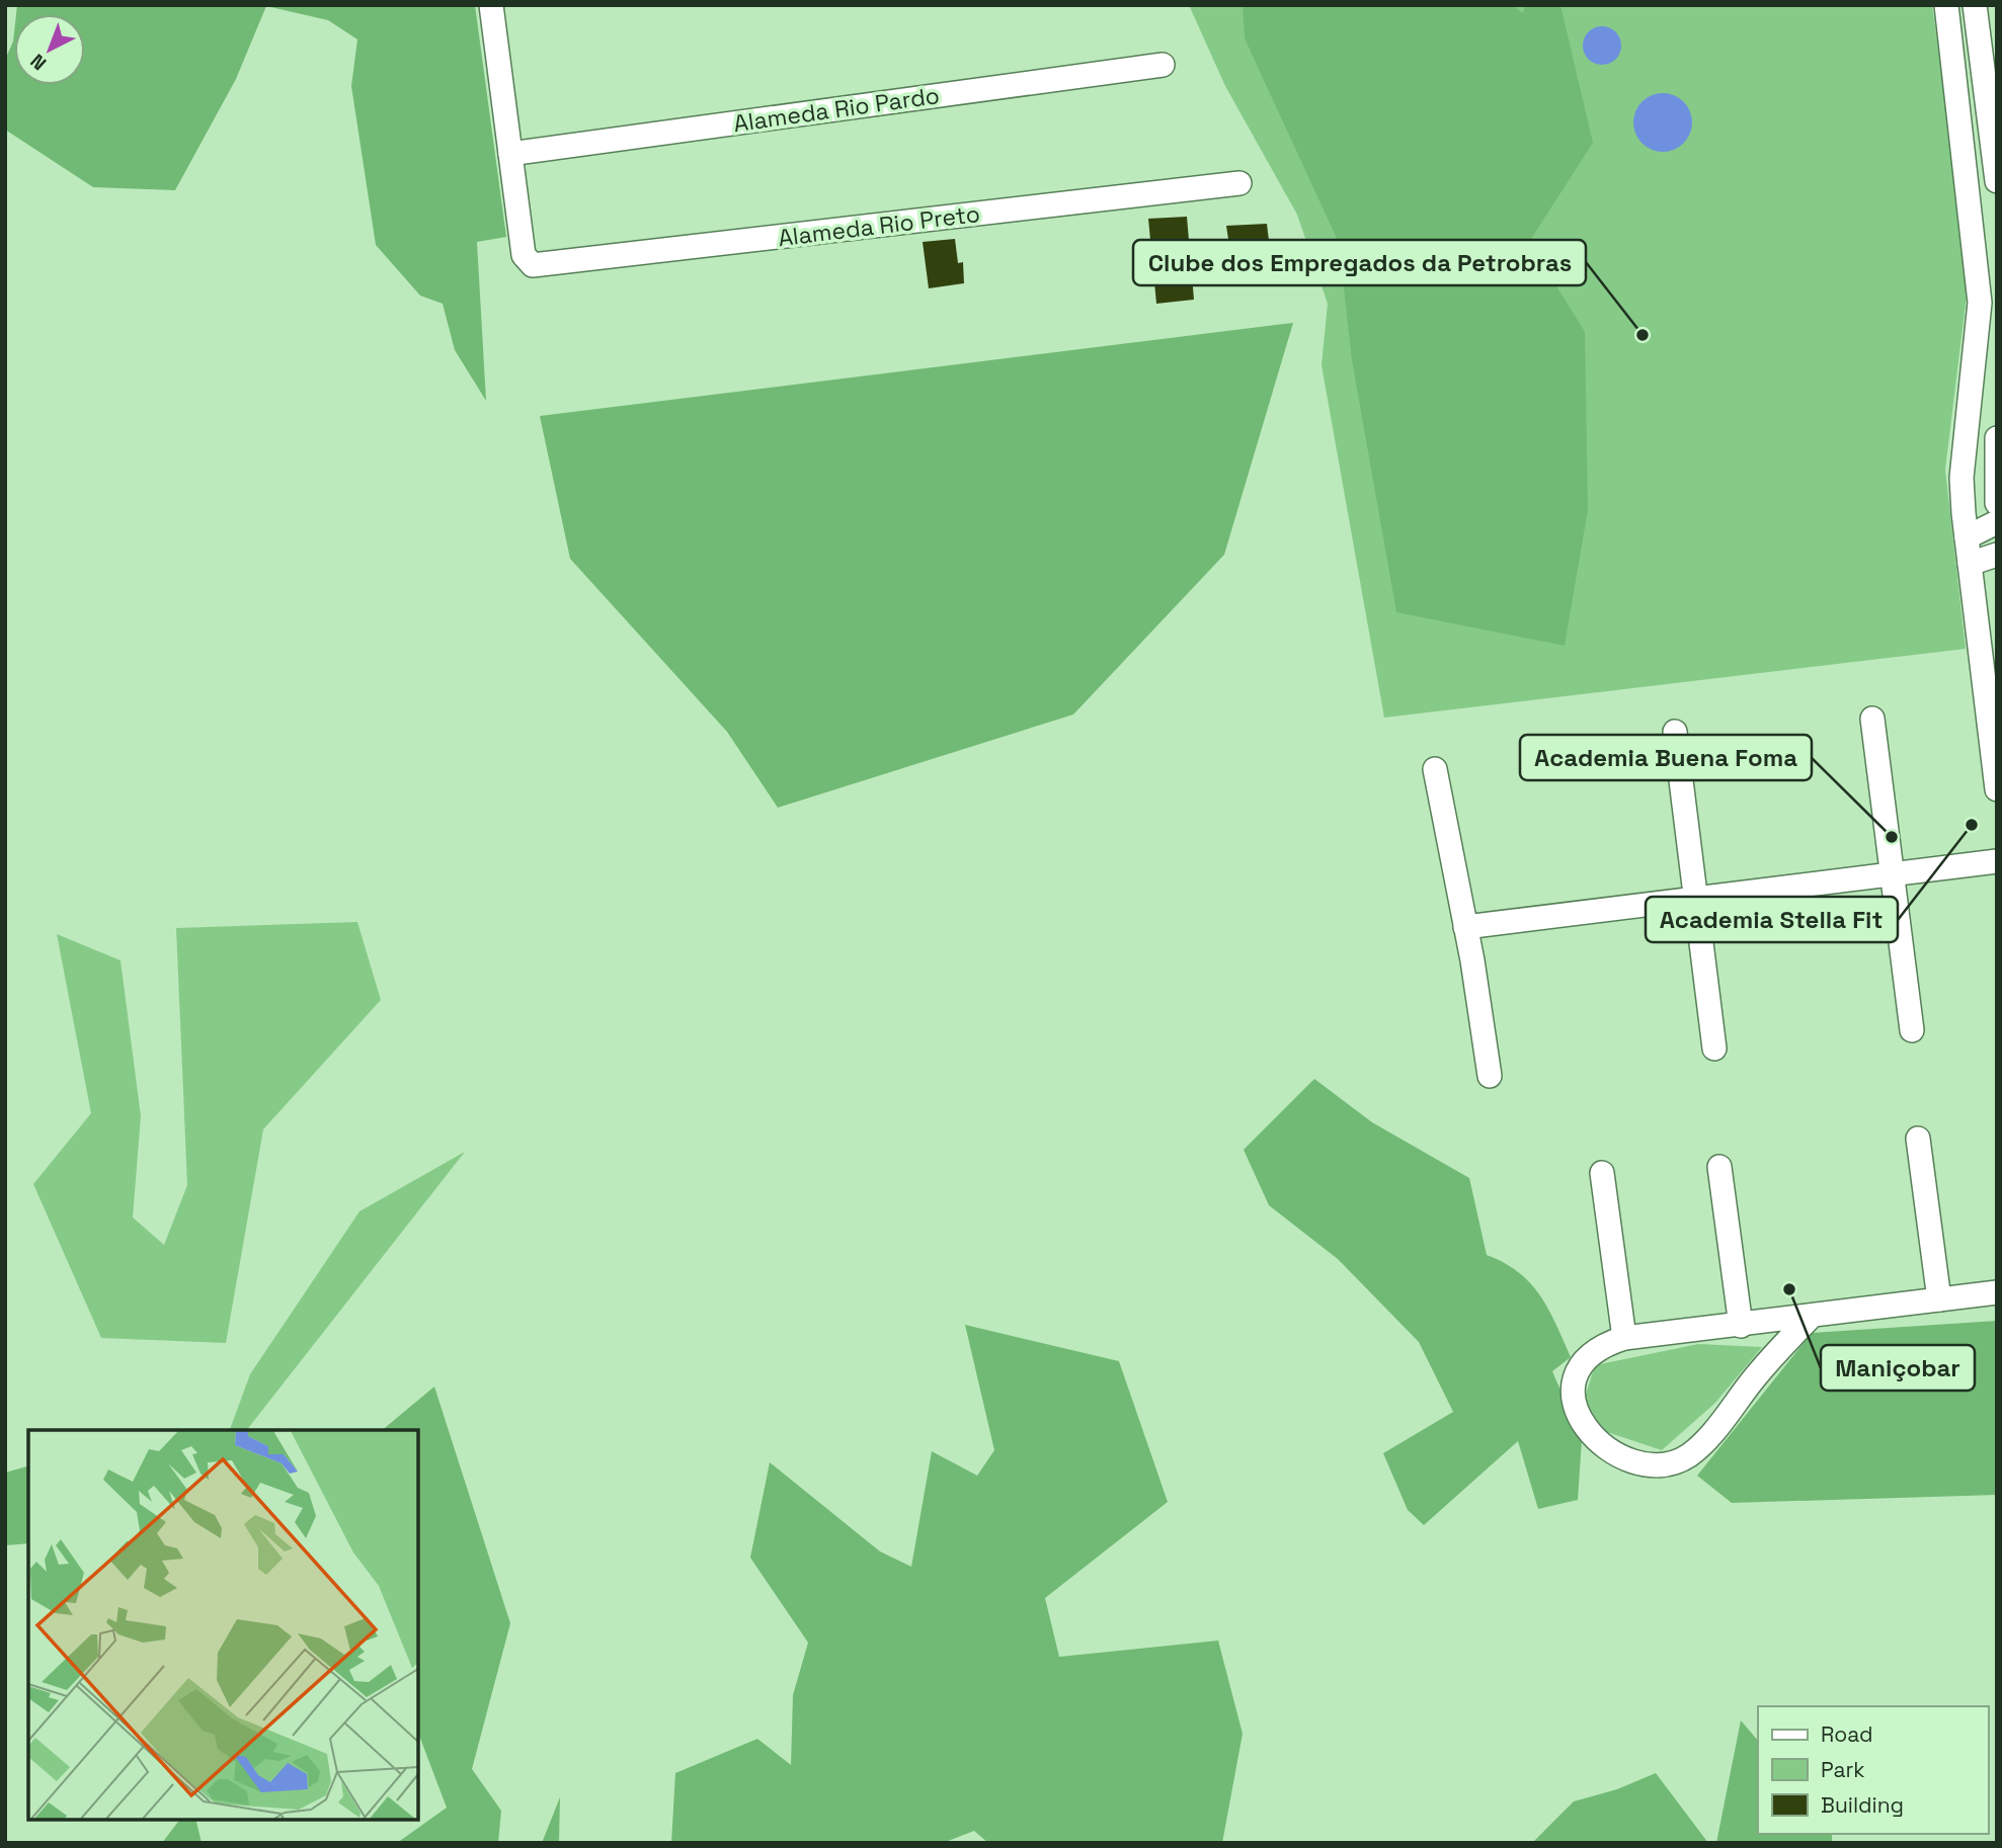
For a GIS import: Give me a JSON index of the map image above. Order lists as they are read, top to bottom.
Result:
{
  "streets": {
    "street": ["Alameda Rio Pardo", "Alameda Rio Preto"]
  },
  "crossings": [
    ["Alameda Rio Pardo", "Alameda Rio Preto"]
  ],
  "places": [
    "Clube dos Empregados da Petrobras",
    "Academia Stella Fit",
    "Academia Buena Foma",
    "Maniçobar"
  ],
  "legend": ["Road", "Park", "Building"],
  "north": "bottom left"
}
